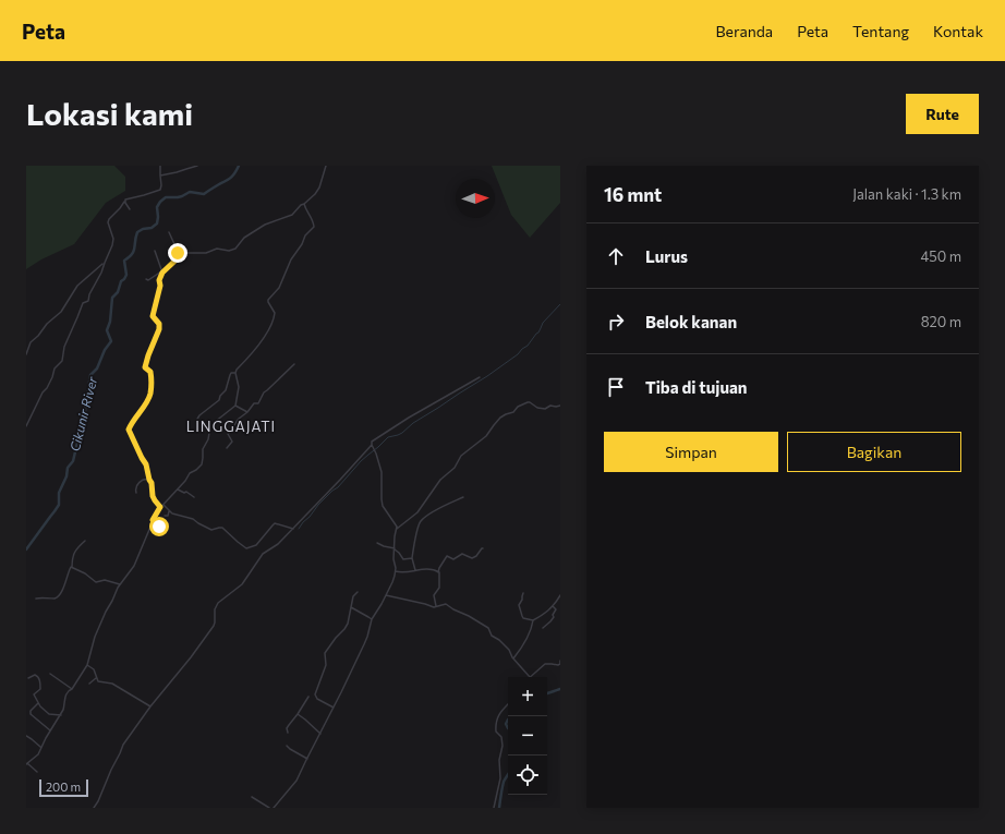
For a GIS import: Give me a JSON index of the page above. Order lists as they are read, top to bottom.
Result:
{
  "districts": ["LINGGAJATI"],
  "water": ["Cikunir River"],
  "scale_bar": "200 m",
  "north": "right",
  "page": {
    "header": "Peta",
    "nav": [
      "Beranda",
      "Peta",
      "Tentang",
      "Kontak"
    ],
    "buttons": [
      "Rute",
      ["Simpan", "Bagikan"]
    ],
    "title": "Lokasi kami",
    "heading": ["16 mnt", "Jalan kaki · 1.3 km"],
    "list": [
      ["Lurus", "450 m"],
      ["Belok kanan", "820 m"],
      "Tiba di tujuan"
    ],
    "map_buttons": ["+", "−"],
    "scale": "200 m"
  }
}
